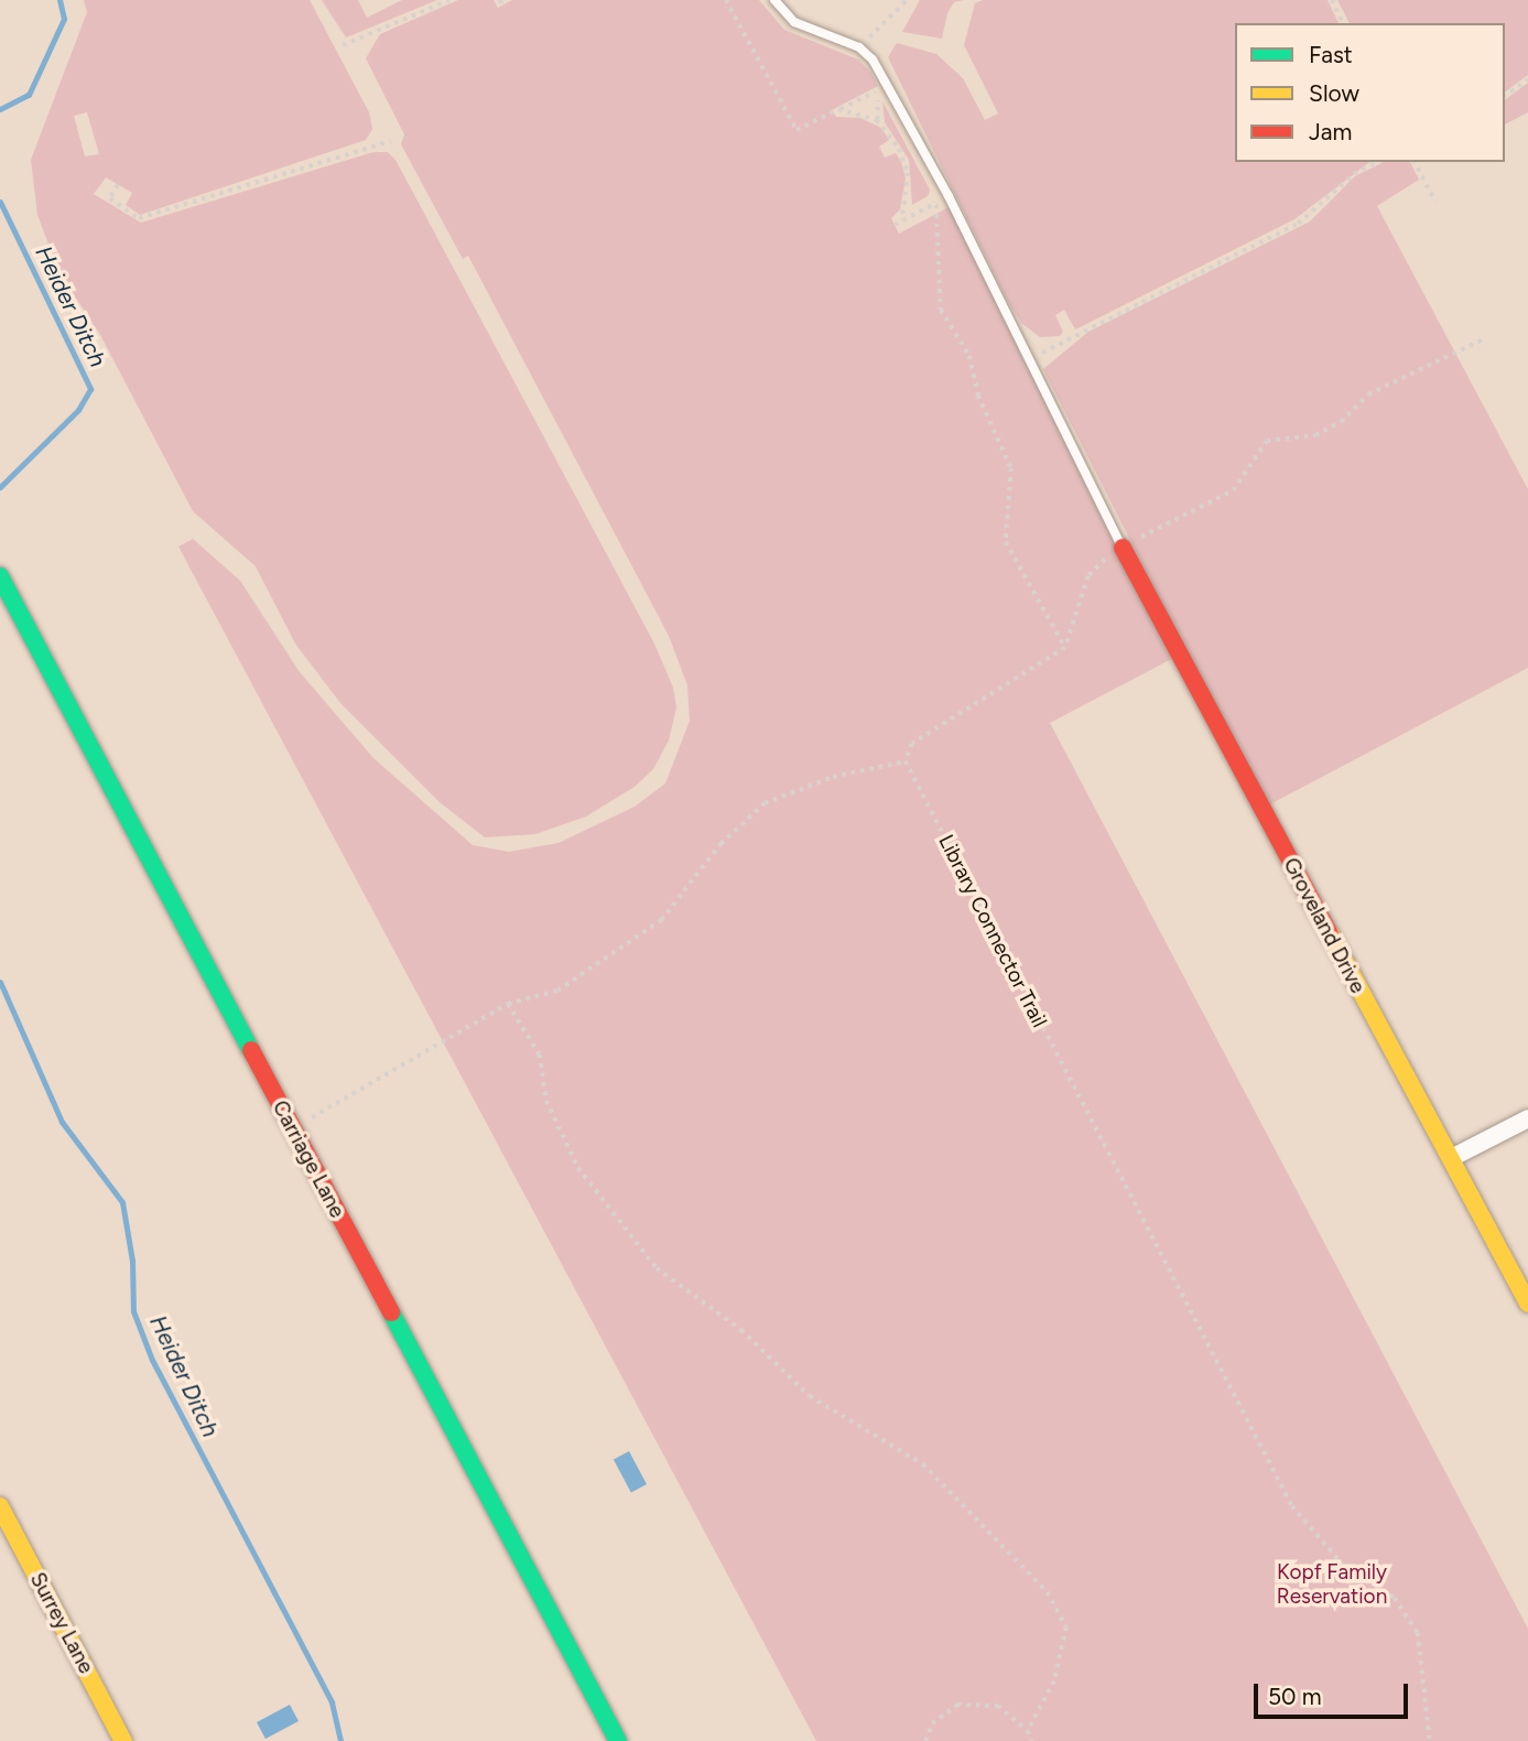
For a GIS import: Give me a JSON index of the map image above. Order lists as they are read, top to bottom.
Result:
{
  "streets": {
    "street": ["Groveland Drive", "Carriage Lane", "Surrey Lane"],
    "path": ["Library Connector Trail"]
  },
  "water": ["Heider Ditch"],
  "parks": ["Kopf Family Reservation"],
  "legend": ["Fast", "Slow", "Jam"],
  "scale_bar": "50 m"
}
